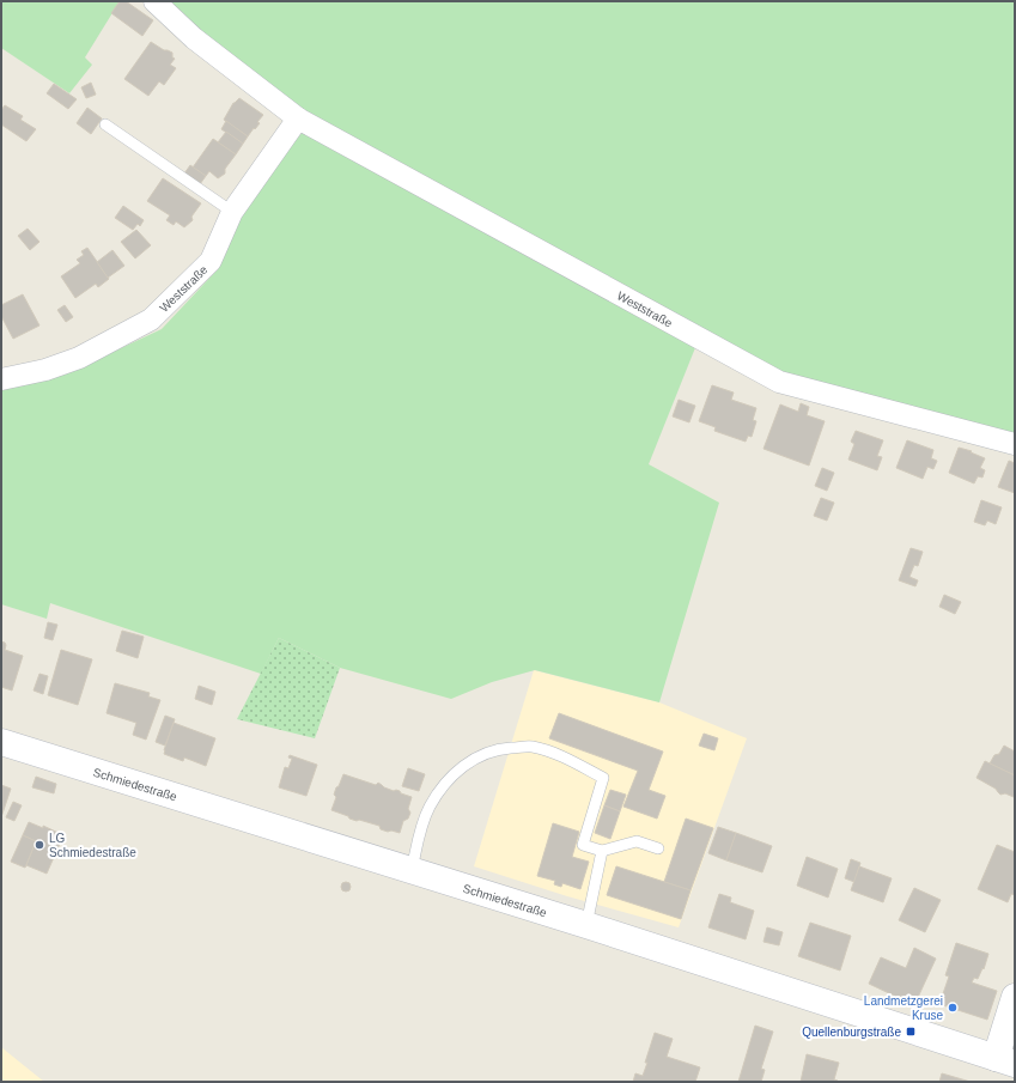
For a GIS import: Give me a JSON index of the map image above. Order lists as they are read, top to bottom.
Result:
{
  "streets": {
    "main road": ["Schmiedestraße"],
    "street": ["Weststraße"]
  },
  "places": {
    "other": ["LG Schmiedestraße", "Landmetzgerei Kruse"],
    "transit": ["Quellenburgstraße"]
  }
}
